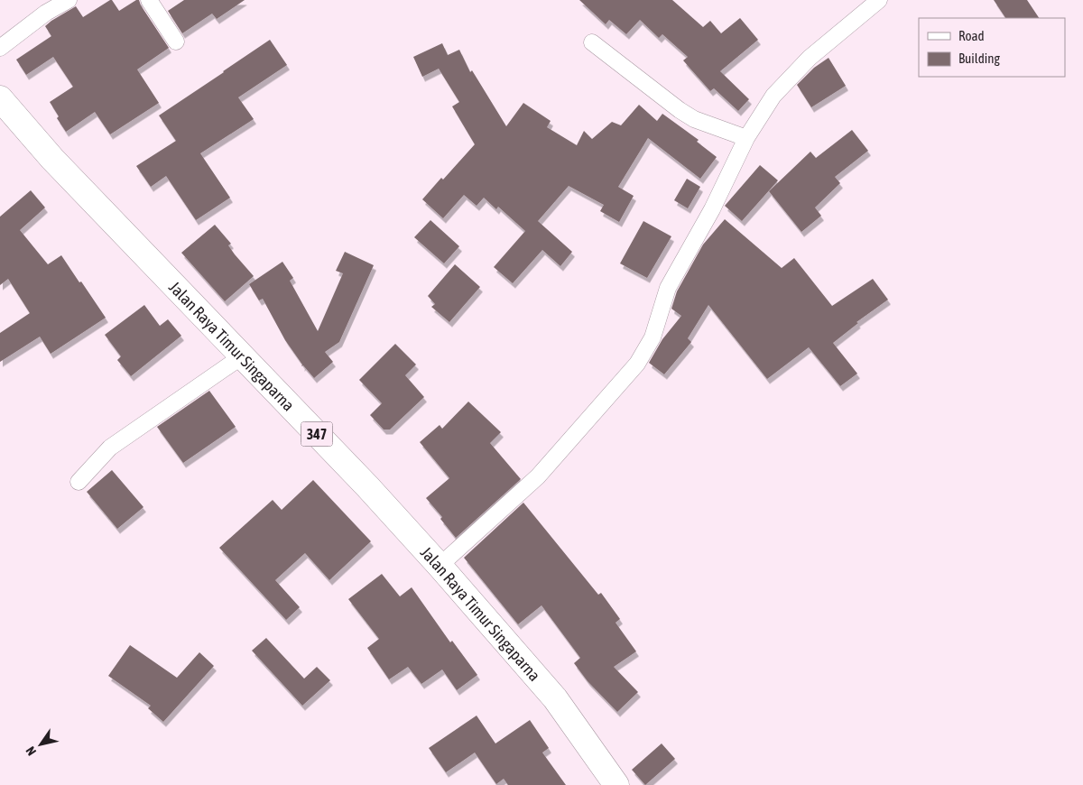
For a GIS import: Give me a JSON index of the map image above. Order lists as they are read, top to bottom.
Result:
{
  "streets": {
    "main road": ["Jalan Raya Timur Singaparna", "347"]
  },
  "legend": ["Road", "Building"],
  "north": "bottom left"
}
